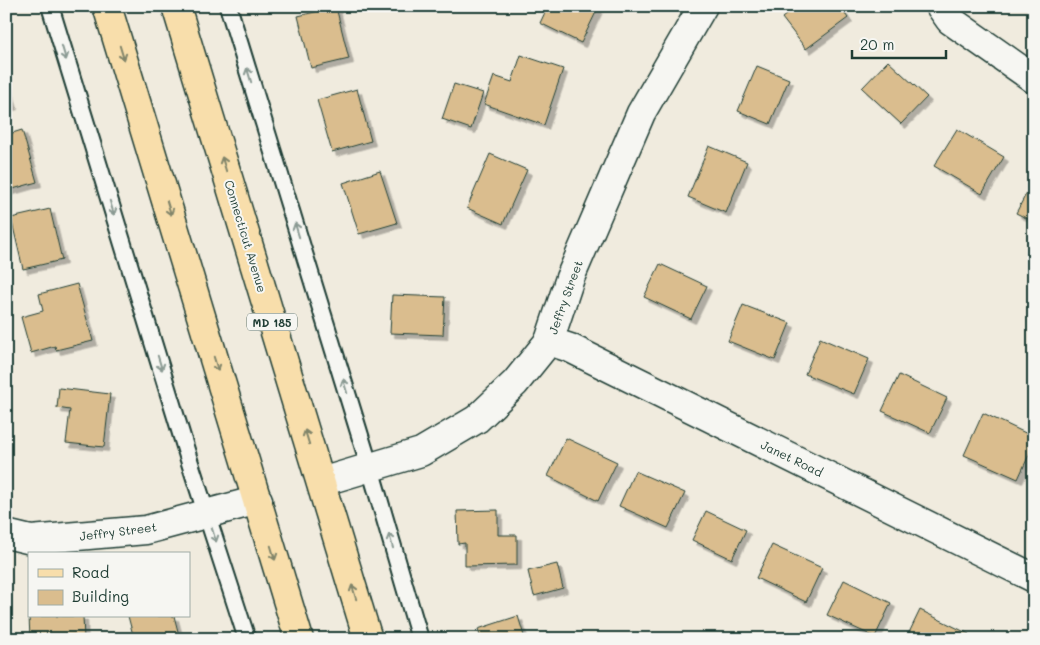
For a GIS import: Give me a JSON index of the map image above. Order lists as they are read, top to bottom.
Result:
{
  "streets": {
    "main road": ["Connecticut Avenue", "MD 185"],
    "street": ["Jeffry Street", "Janet Road"]
  },
  "crossings": [
    ["Connecticut Avenue", "Jeffry Street"],
    ["Jeffry Street", "Janet Road"]
  ],
  "legend": ["Road", "Building"],
  "scale_bar": "20 m"
}
